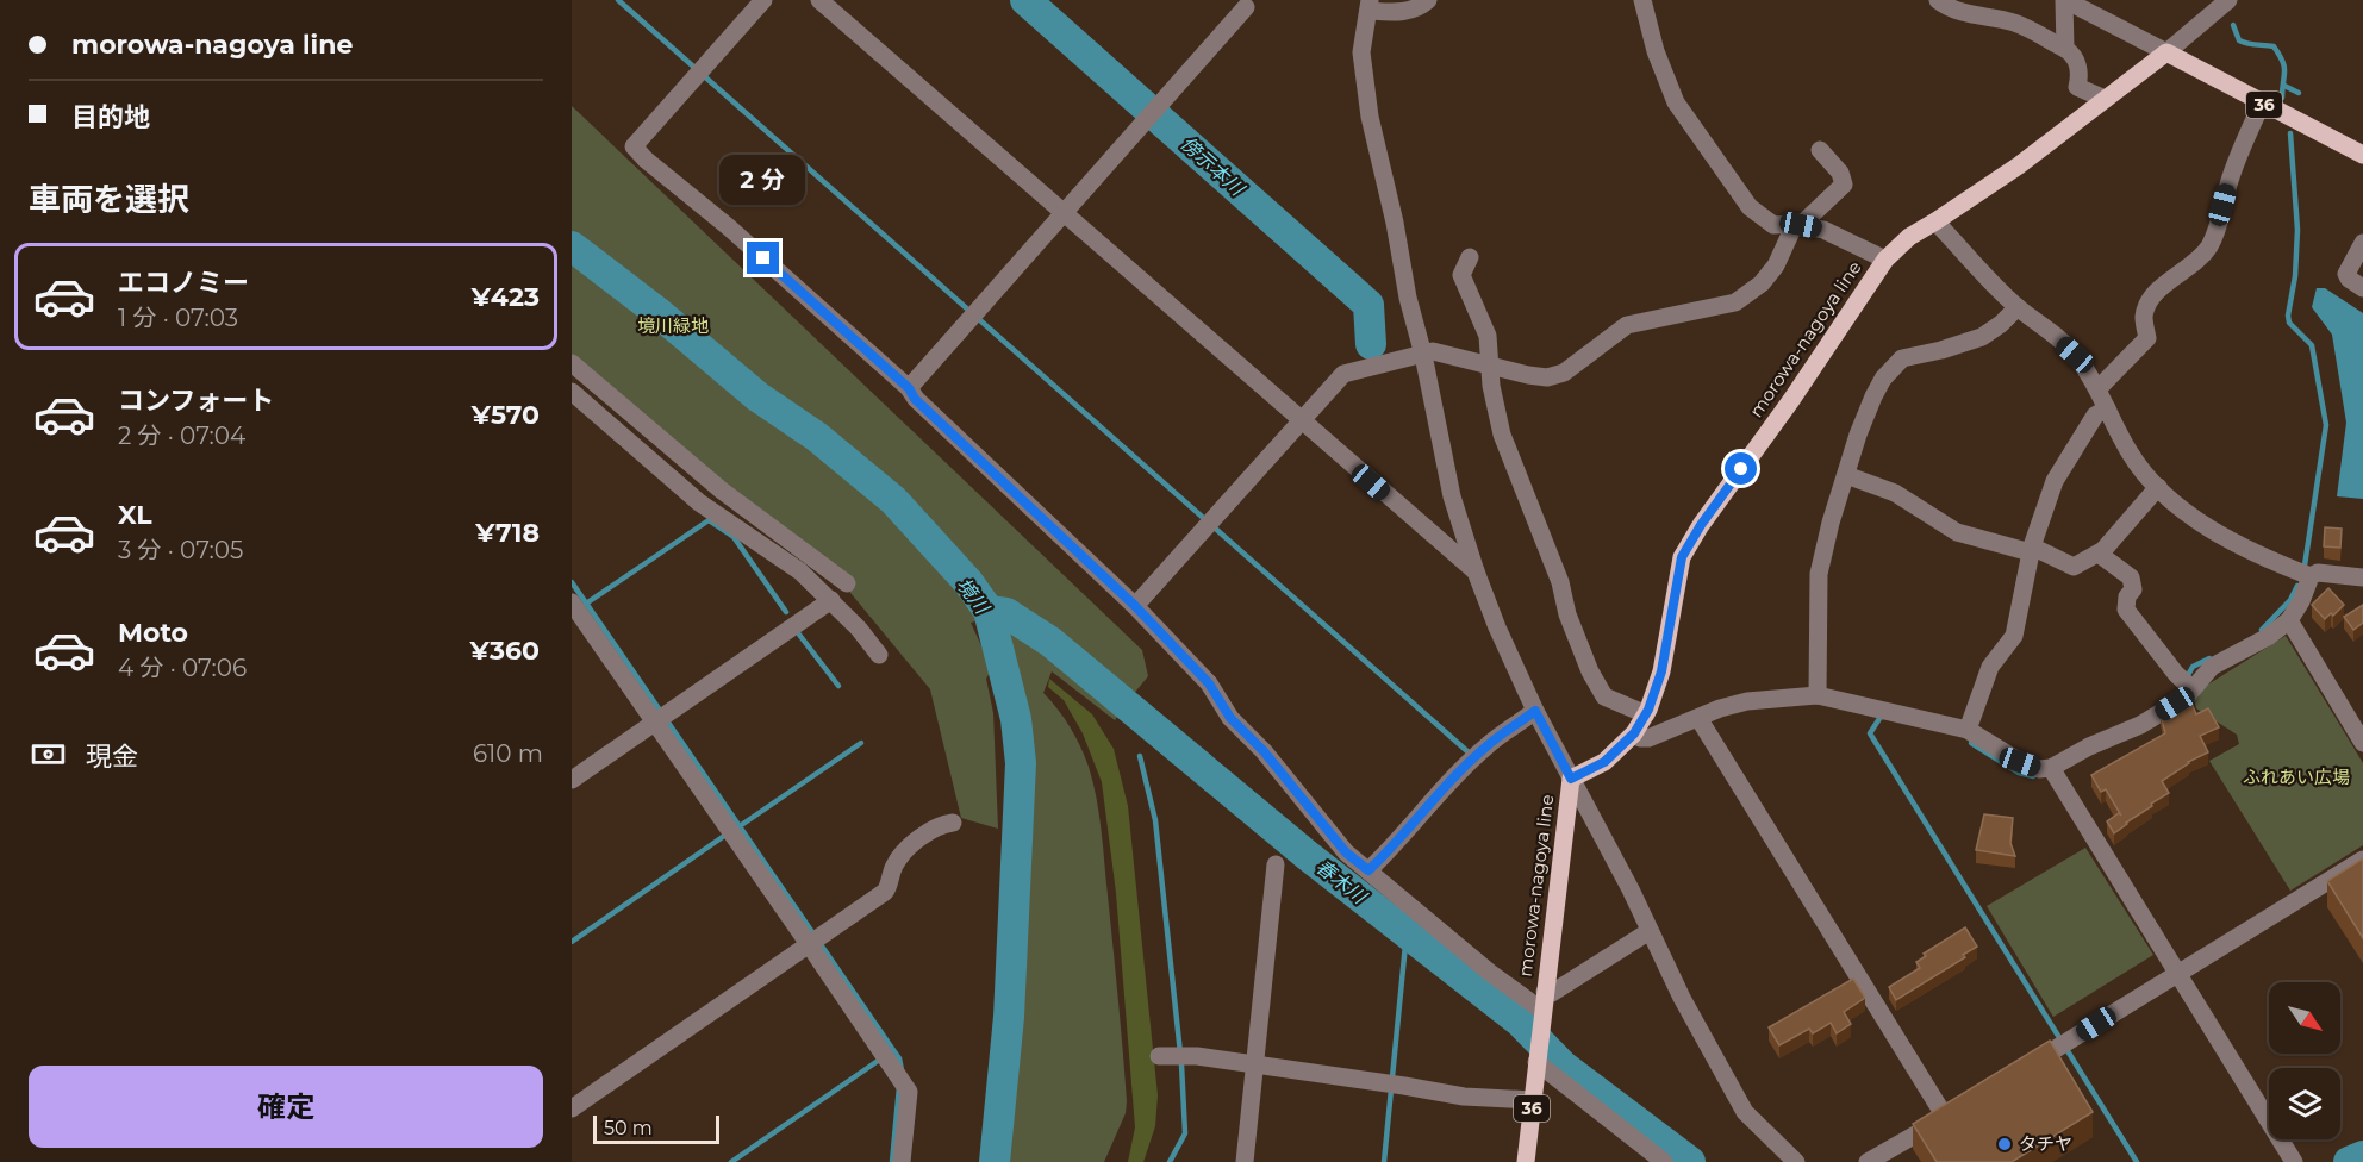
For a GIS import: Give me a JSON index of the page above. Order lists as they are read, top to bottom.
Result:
{
  "streets": {
    "main road": ["36", "morowa-nagoya line"]
  },
  "crossings": [
    ["36", "morowa-nagoya line"]
  ],
  "water": ["傍示本川", "境川", "春木川"],
  "parks": ["境川緑地", "ふれあい広場"],
  "places": ["タチヤ"],
  "scale_bar": "50 m",
  "north": "bottom right",
  "page": {
    "banner": ["morowa-nagoya line", "目的地"],
    "bubble": "2 分",
    "heading": "車両を選択",
    "list": [
      {
        "name": "エコノミー",
        "note": "1 分 · 07:03",
        "value": "¥423"
      },
      {
        "name": "コンフォート",
        "note": "2 分 · 07:04",
        "value": "¥570"
      },
      {
        "name": "XL",
        "note": "3 分 · 07:05",
        "value": "¥718"
      },
      {
        "name": "Moto",
        "note": "4 分 · 07:06",
        "value": "¥360"
      }
    ],
    "pay": ["現金", "610 m"],
    "buttons": "確定",
    "scale": "50 m"
  }
}
